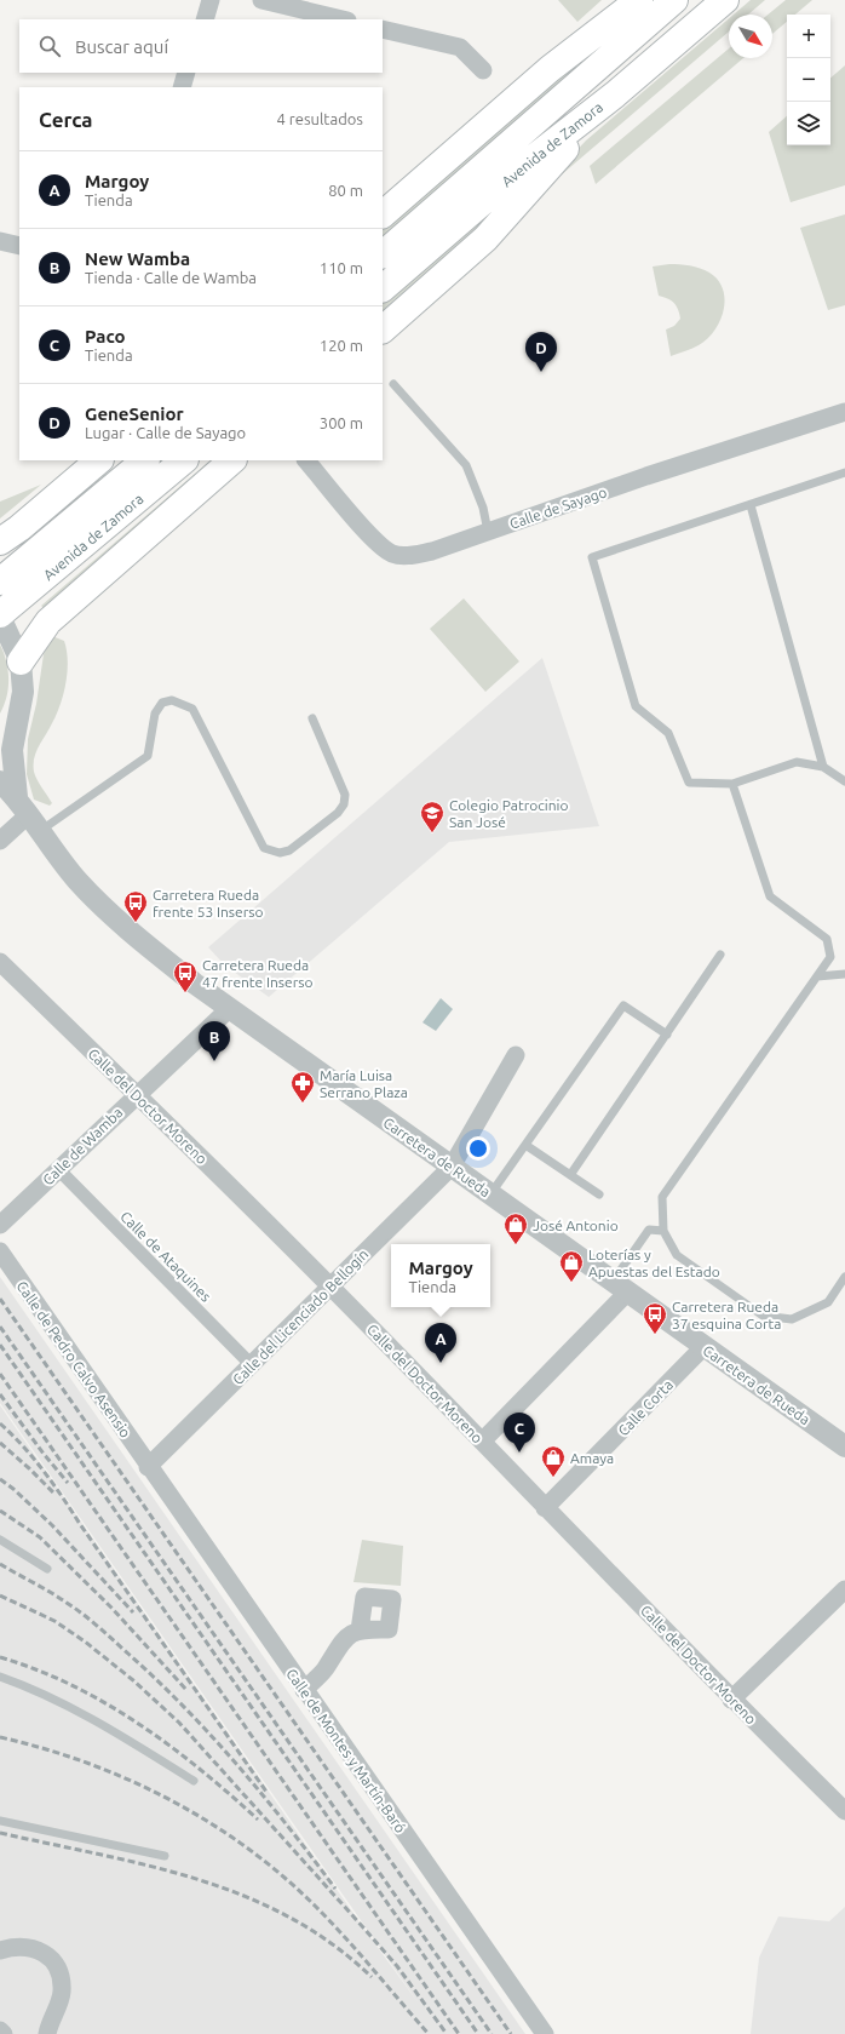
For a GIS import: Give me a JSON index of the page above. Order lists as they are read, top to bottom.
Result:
{
  "streets": {
    "highway": ["Avenida de Zamora"],
    "street": [
      "Calle de Sayago",
      "Calle del Doctor Moreno",
      "Calle de Wamba",
      "Carretera de Rueda",
      "Calle de Ataquines",
      "Calle del Licenciado Bellogín",
      "Calle de Pedro Calvo Asensio",
      "Calle Corta",
      "Calle de Montes y Martín-Baró"
    ]
  },
  "crossings": [
    ["Calle del Doctor Moreno", "Calle de Wamba"],
    ["Calle del Doctor Moreno", "Calle del Licenciado Bellogín"],
    ["Calle del Doctor Moreno", "Calle Corta"],
    ["Calle de Wamba", "Carretera de Rueda"],
    ["Calle de Wamba", "Calle de Ataquines"],
    ["Carretera de Rueda", "Calle del Licenciado Bellogín"],
    ["Carretera de Rueda", "Calle Corta"],
    ["Calle de Ataquines", "Calle del Licenciado Bellogín"],
    ["Calle del Licenciado Bellogín", "Calle de Pedro Calvo Asensio"],
    ["Calle del Licenciado Bellogín", "Calle de Montes y Martín-Baró"],
    ["Calle de Pedro Calvo Asensio", "Calle de Montes y Martín-Baró"]
  ],
  "places": {
    "school or university": ["Colegio Patrocinio San José"],
    "bus stop": ["Carretera Rueda frente 53 Inserso", "Carretera Rueda 47 frente Inserso", "Carretera Rueda 37 esquina Corta"],
    "pharmacy": ["María Luisa Serrano Plaza"],
    "shop": ["José Antonio", "Loterías y Apuestas del Estado", "Amaya"]
  },
  "north": "bottom right",
  "page": {
    "map_buttons": ["+", "−"],
    "search": "Buscar aquí",
    "heading": ["Cerca", "4 resultados"],
    "list": [
      {
        "mark": "A",
        "name": "Margoy",
        "note": "Tienda",
        "value": "80 m"
      },
      {
        "mark": "B",
        "name": "New Wamba",
        "note": "Tienda · Calle de Wamba",
        "value": "110 m"
      },
      {
        "mark": "C",
        "name": "Paco",
        "note": "Tienda",
        "value": "120 m"
      },
      {
        "mark": "D",
        "name": "GeneSenior",
        "note": "Lugar · Calle de Sayago",
        "value": "300 m"
      }
    ],
    "pins": [
      "D",
      "B",
      "A",
      "C"
    ],
    "popup": ["Margoy", "Tienda"]
  }
}
